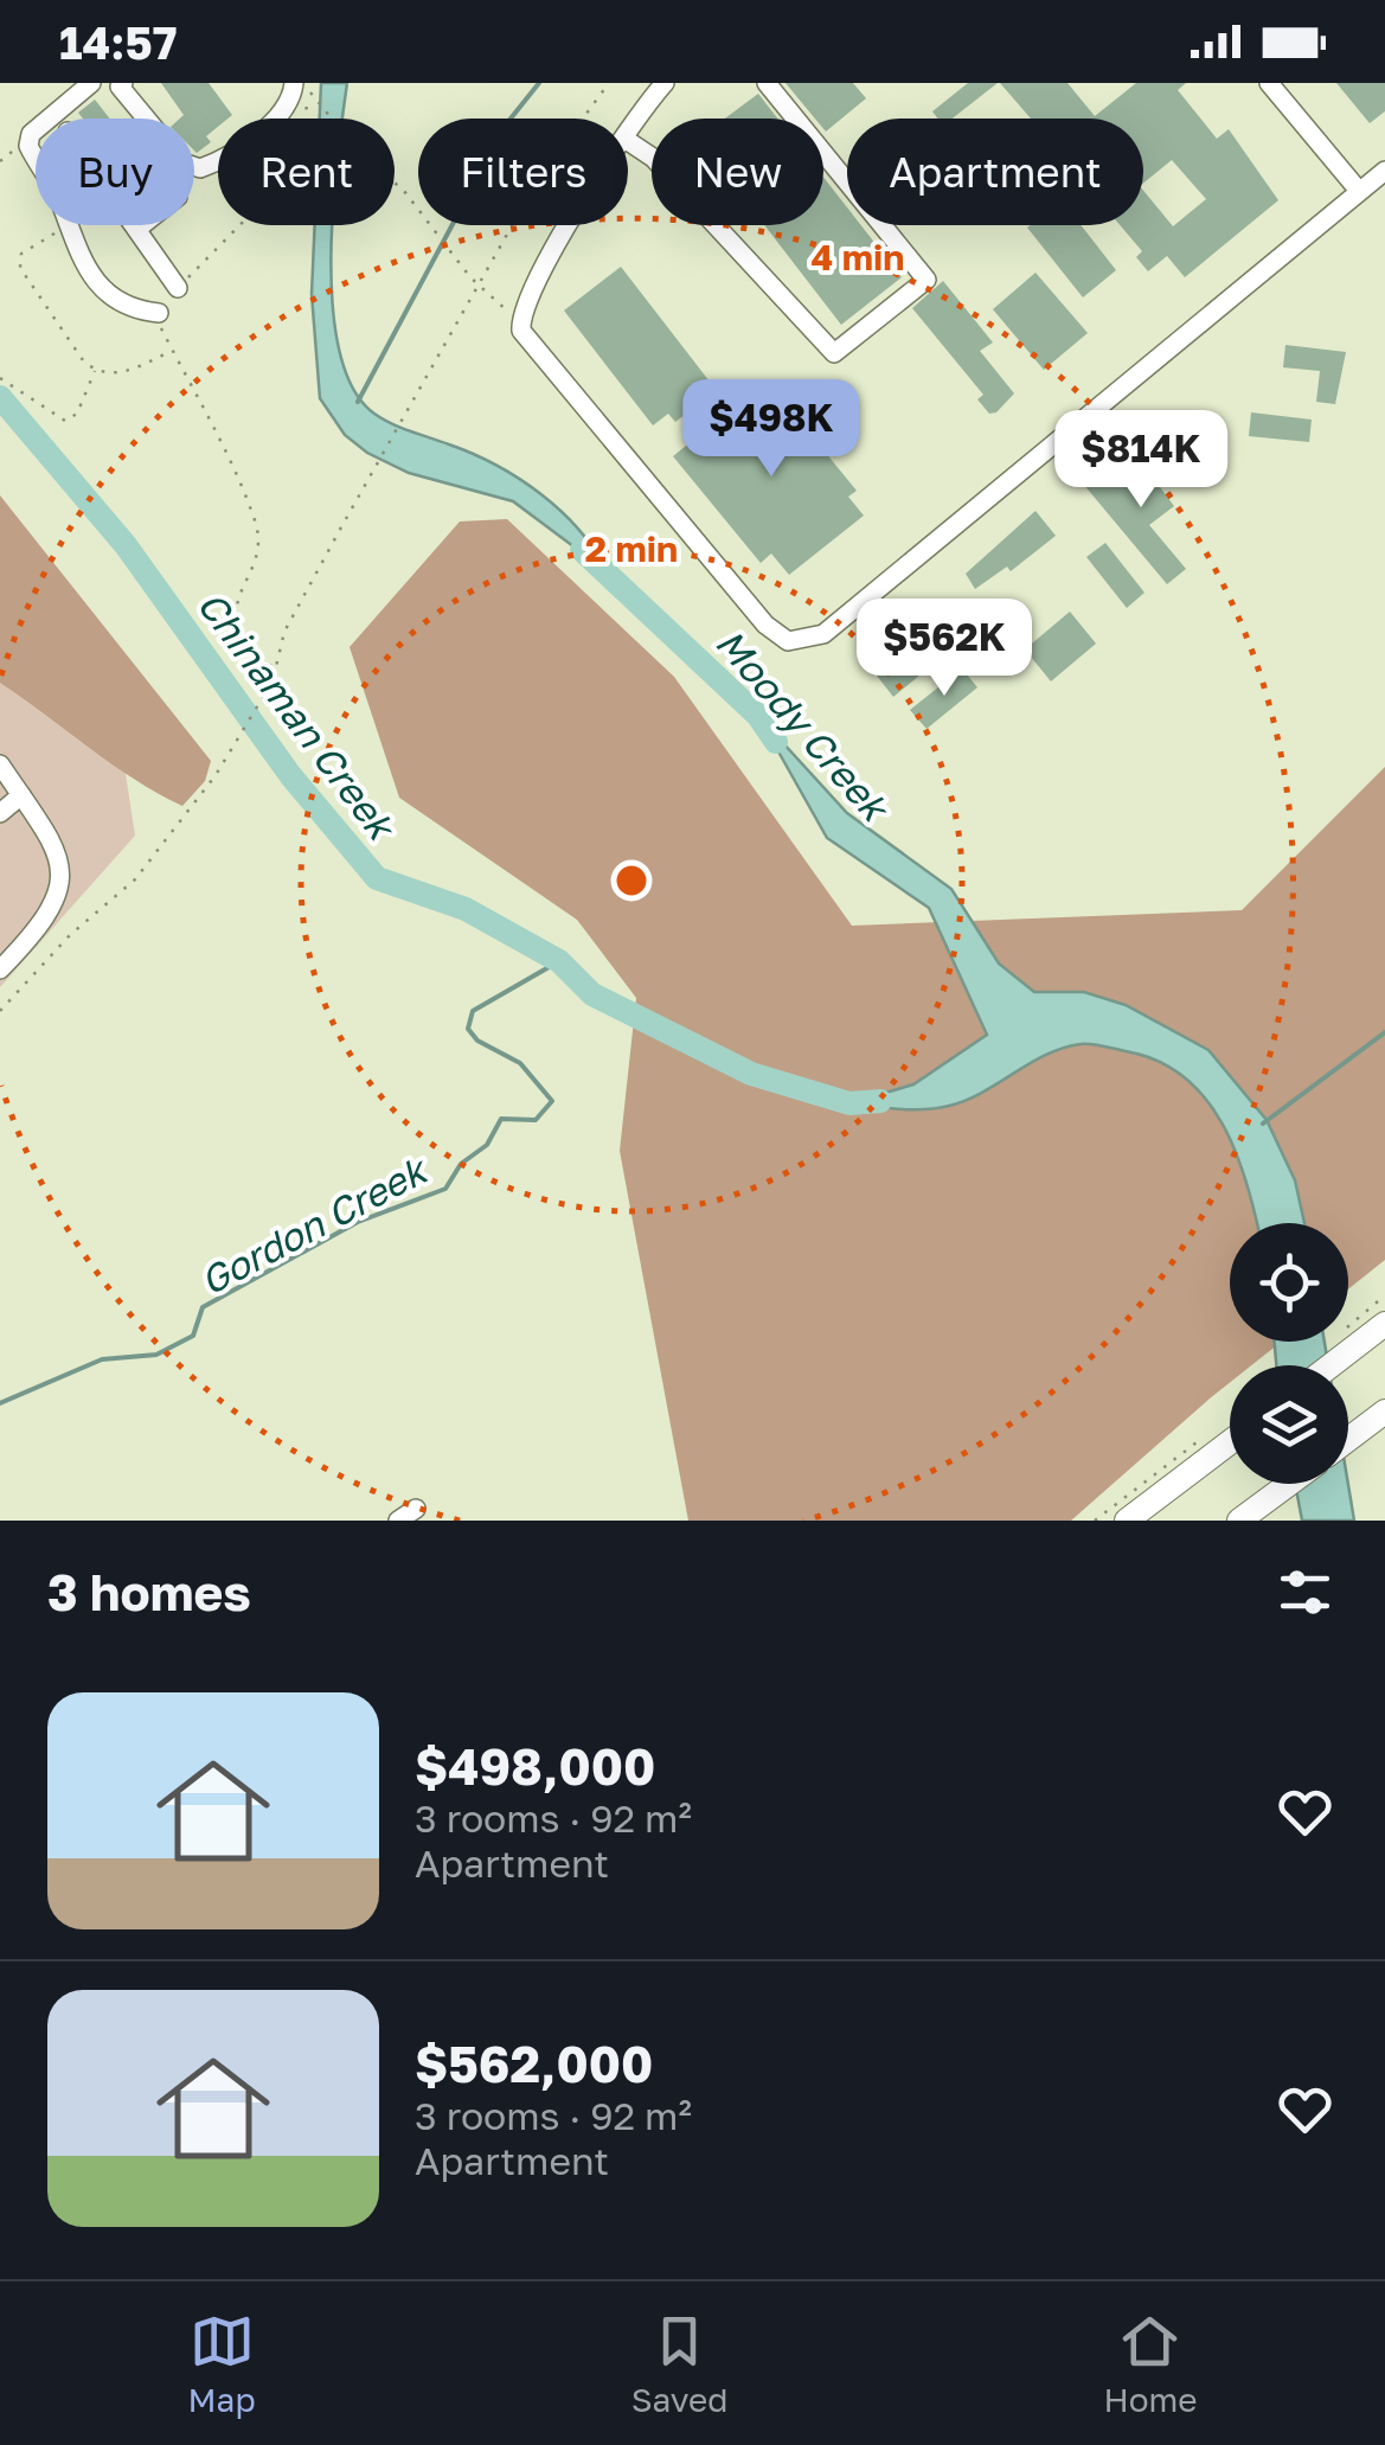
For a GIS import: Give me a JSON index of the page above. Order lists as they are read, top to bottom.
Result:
{
  "water": ["Chinaman Creek", "Moody Creek", "Gordon Creek"],
  "page": {
    "status": "14:57",
    "chip": [
      "Buy",
      "Rent",
      "Filters",
      "New",
      "Apartment"
    ],
    "price": ["$498K", "$814K", "$562K"],
    "heading": "3 homes",
    "list": [
      {
        "name": "$498,000",
        "note": "3 rooms · 92 m² · Apartment"
      },
      {
        "name": "$562,000",
        "note": "3 rooms · 92 m² · Apartment"
      }
    ],
    "tabs": ["Map", "Saved", "Home"]
  },
  "rings": ["4 min", "2 min"]
}
